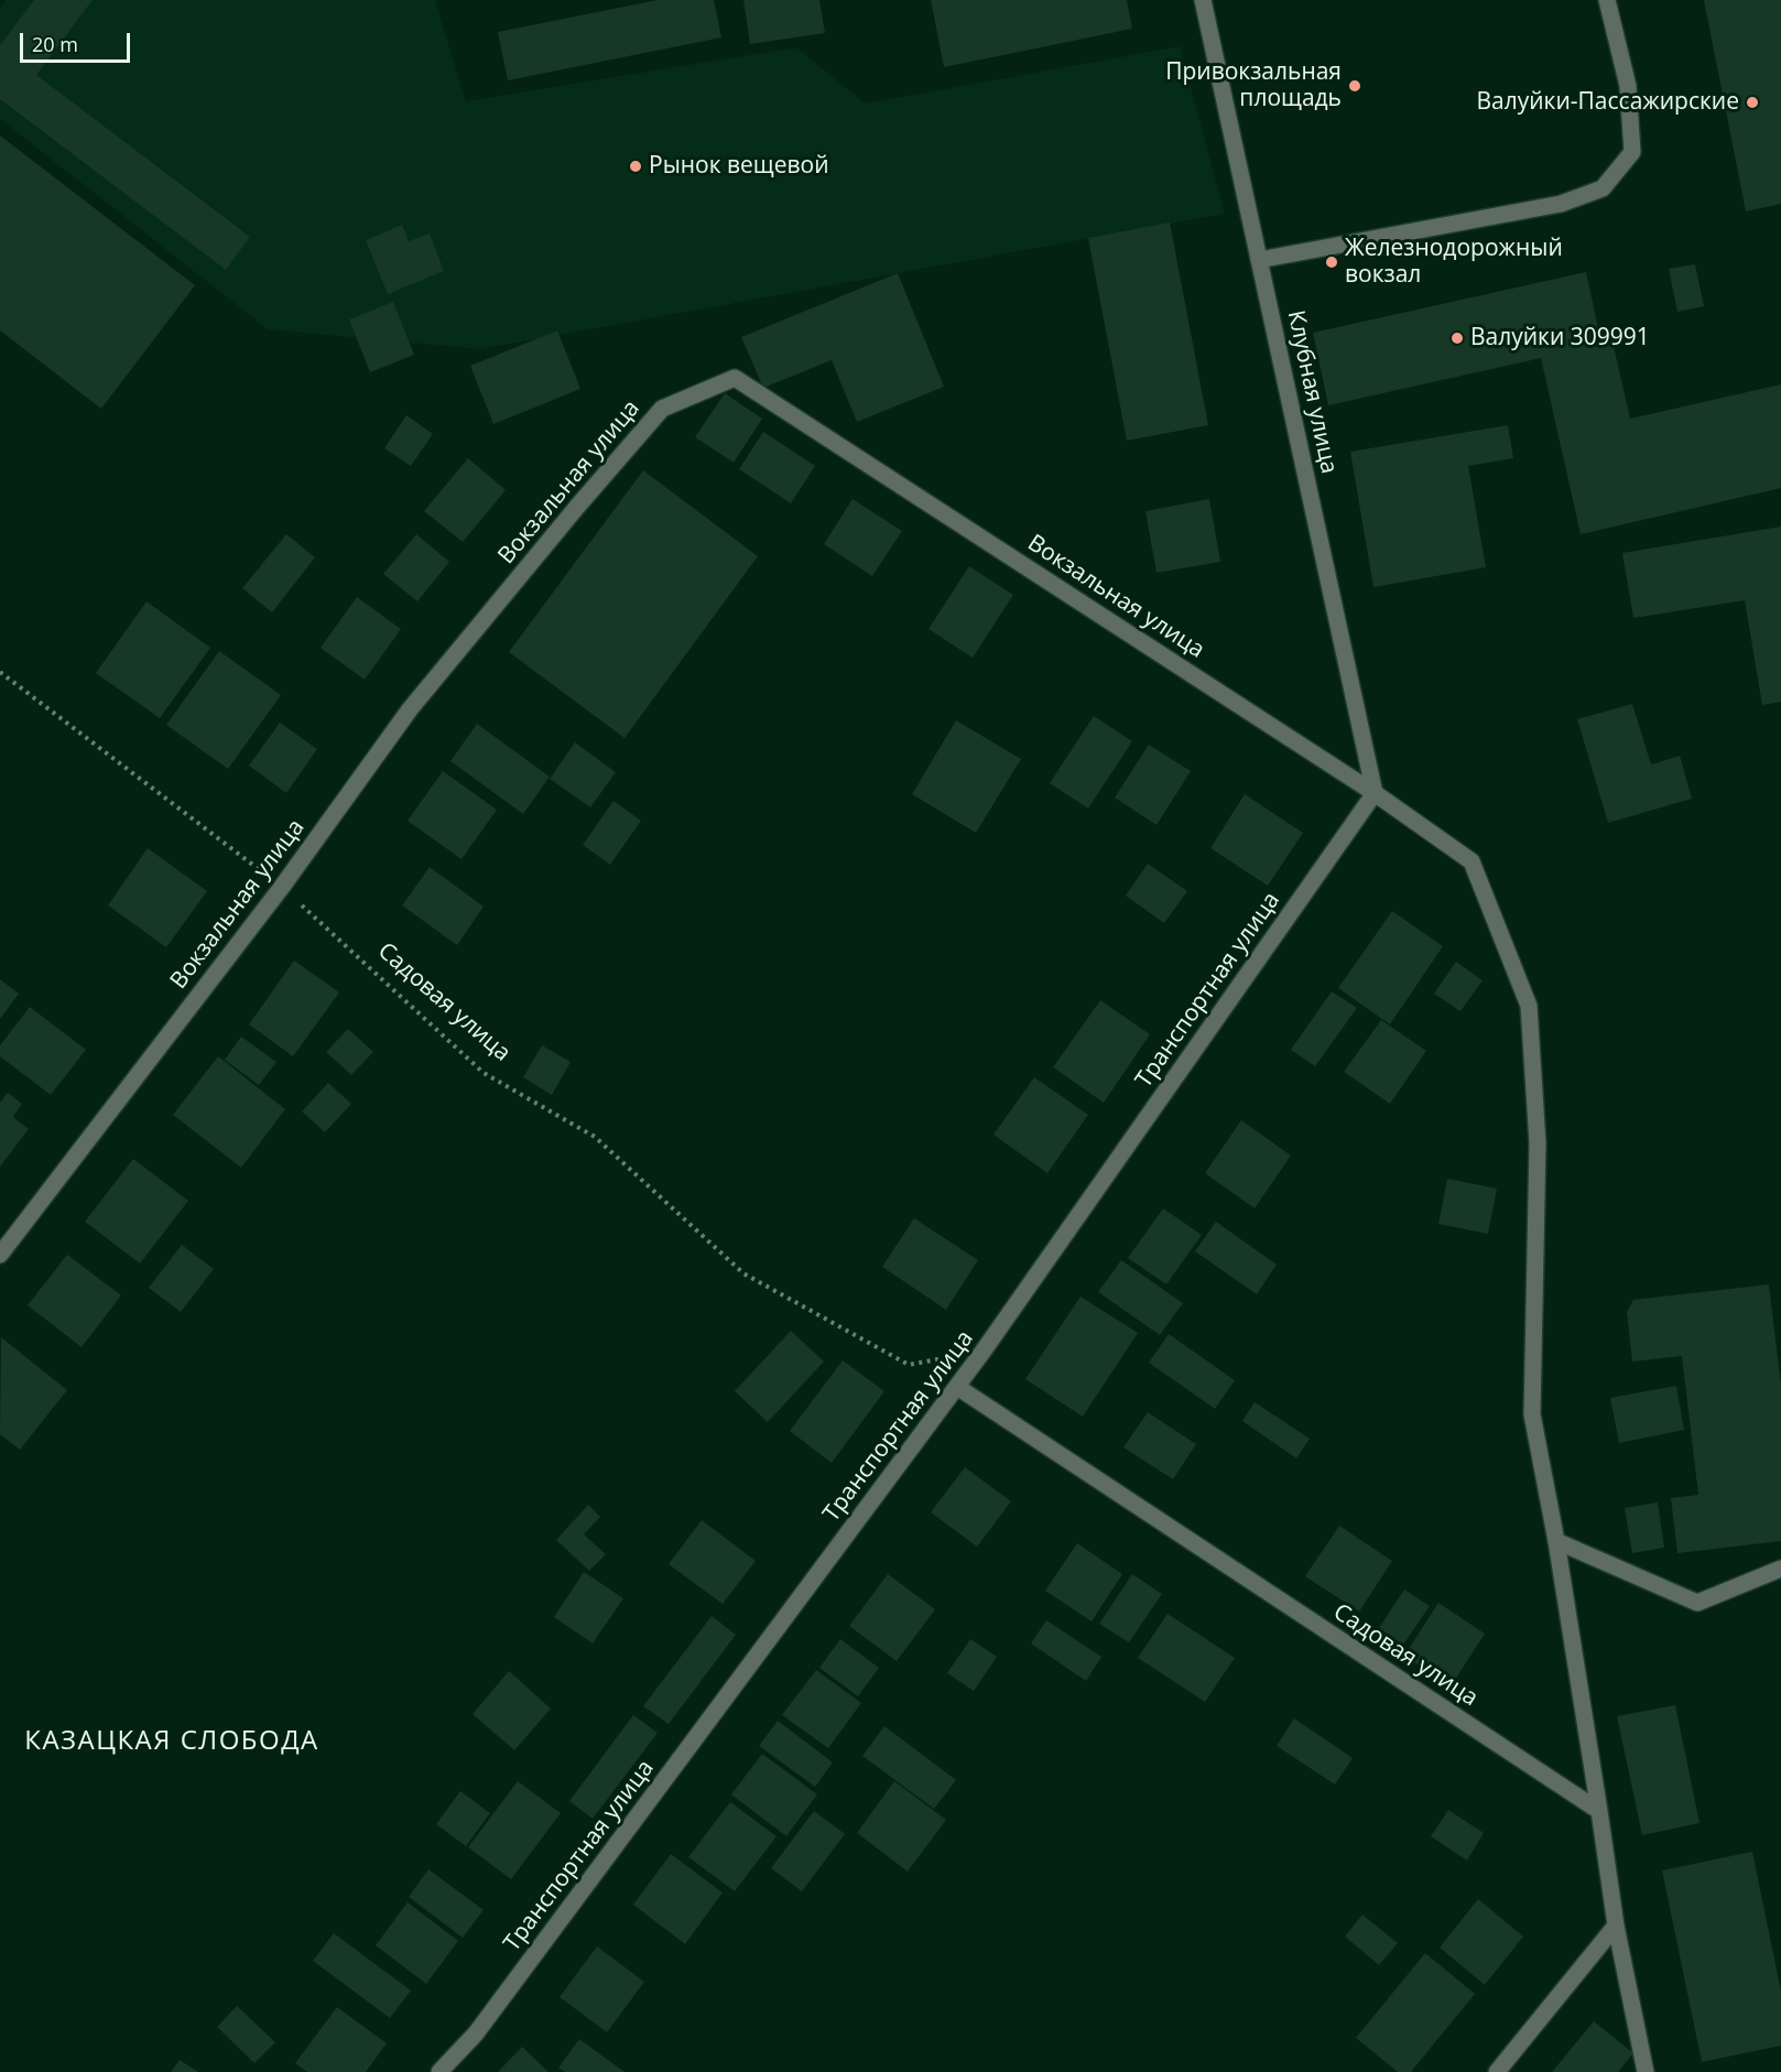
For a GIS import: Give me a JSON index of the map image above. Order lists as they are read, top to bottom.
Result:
{
  "streets": {
    "street": [
      "Клубная улица",
      "Вокзальная улица",
      "Транспортная улица",
      "Садовая улица"
    ]
  },
  "crossings": [
    ["Клубная улица", "Вокзальная улица"],
    ["Клубная улица", "Транспортная улица"],
    ["Вокзальная улица", "Транспортная улица"],
    ["Вокзальная улица", "Садовая улица"],
    ["Транспортная улица", "Садовая улица"]
  ],
  "districts": ["КАЗАЦКАЯ СЛОБОДА"],
  "places": [
    "Привокзальная площадь",
    "Валуйки-Пассажирские",
    "Рынок вещевой",
    "Железнодорожный вокзал",
    "Валуйки 309991"
  ],
  "scale_bar": "20 m"
}
